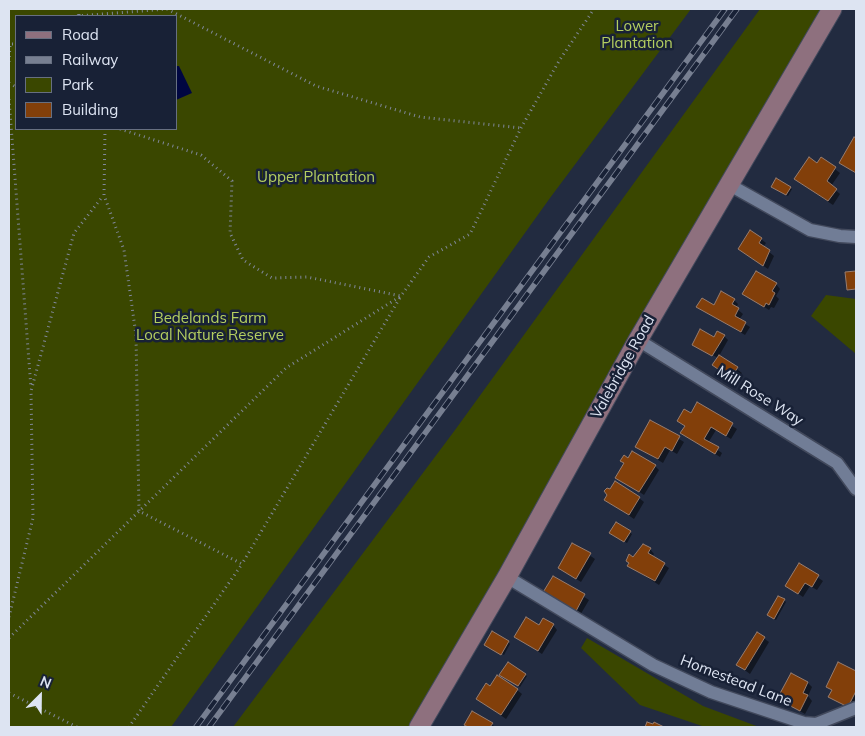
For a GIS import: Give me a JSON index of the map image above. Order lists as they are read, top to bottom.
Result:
{
  "streets": {
    "street": ["Valebridge Road", "Mill Rose Way", "Homestead Lane"]
  },
  "crossings": [
    ["Valebridge Road", "Mill Rose Way"],
    ["Valebridge Road", "Homestead Lane"]
  ],
  "parks": ["Lower Plantation", "Upper Plantation", "Bedelands Farm Local Nature Reserve"],
  "legend": [
    "Road",
    "Railway",
    "Park",
    "Building"
  ],
  "north": "top right"
}
